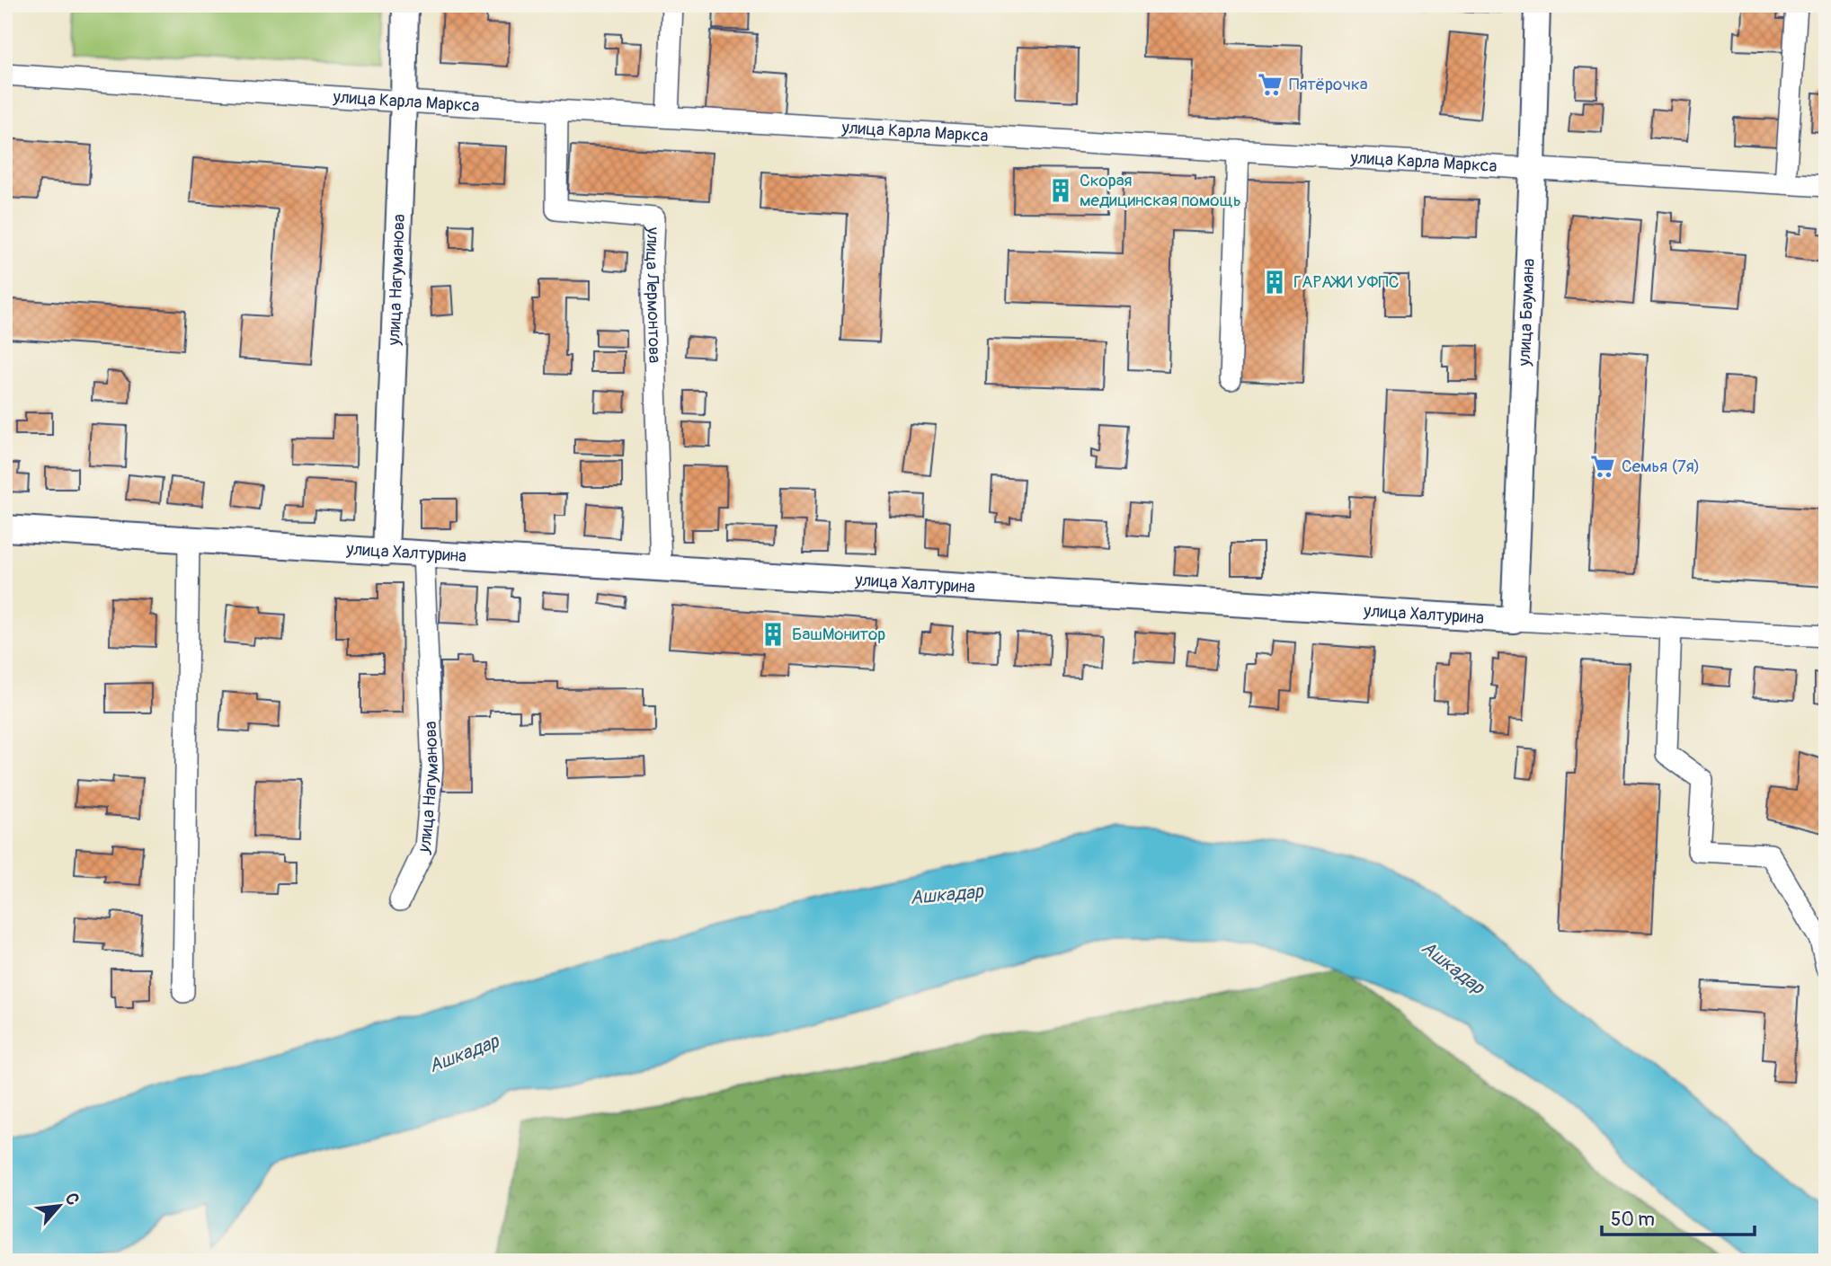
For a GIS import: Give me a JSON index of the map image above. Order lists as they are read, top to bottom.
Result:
{
  "streets": {
    "main road": ["улица Нагуманова", "улица Баумана", "улица Халтурина"],
    "street": ["улица Карла Маркса", "улица Лермонтова"]
  },
  "crossings": [
    ["улица Карла Маркса", "улица Нагуманова"],
    ["улица Карла Маркса", "улица Лермонтова"],
    ["улица Карла Маркса", "улица Баумана"],
    ["улица Нагуманова", "улица Халтурина"],
    ["улица Лермонтова", "улица Халтурина"],
    ["улица Баумана", "улица Халтурина"]
  ],
  "water": ["Ашкадар"],
  "places": {
    "supermarket": ["Пятёрочка", "Семья (7я)"],
    "building": ["Скорая медицинская помощь", "ГАРАЖИ УФПС", "БашМонитор"]
  },
  "scale_bar": "50 m",
  "north": "top right"
}
